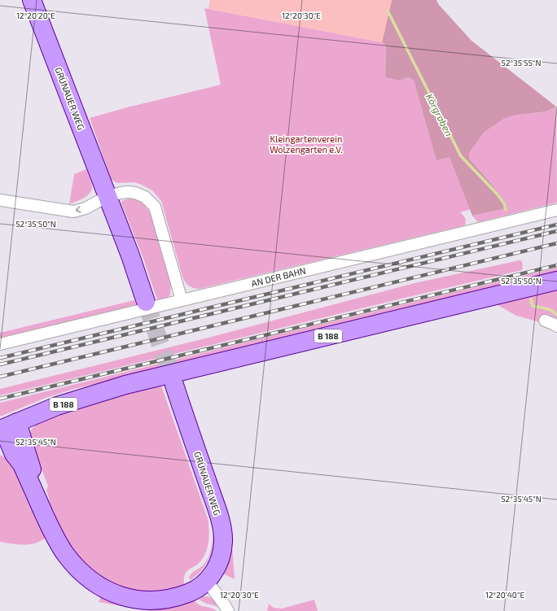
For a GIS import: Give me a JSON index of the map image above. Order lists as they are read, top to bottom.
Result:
{
  "streets": {
    "main road": ["GRÜNAUER WEG", "B 188"],
    "street": ["AN DER BAHN"]
  },
  "crossings": [
    ["GRÜNAUER WEG", "B 188"]
  ],
  "water": ["Körgraben"],
  "parks": ["Kleingartenverein Wolzengarten e.V."],
  "coordinates": [
    "12°20'20\"E",
    "12°20'30\"E",
    "52°35'55\"N",
    "52°35'50\"N",
    "52°35'45\"N",
    "12°20'40\"E"
  ]
}
